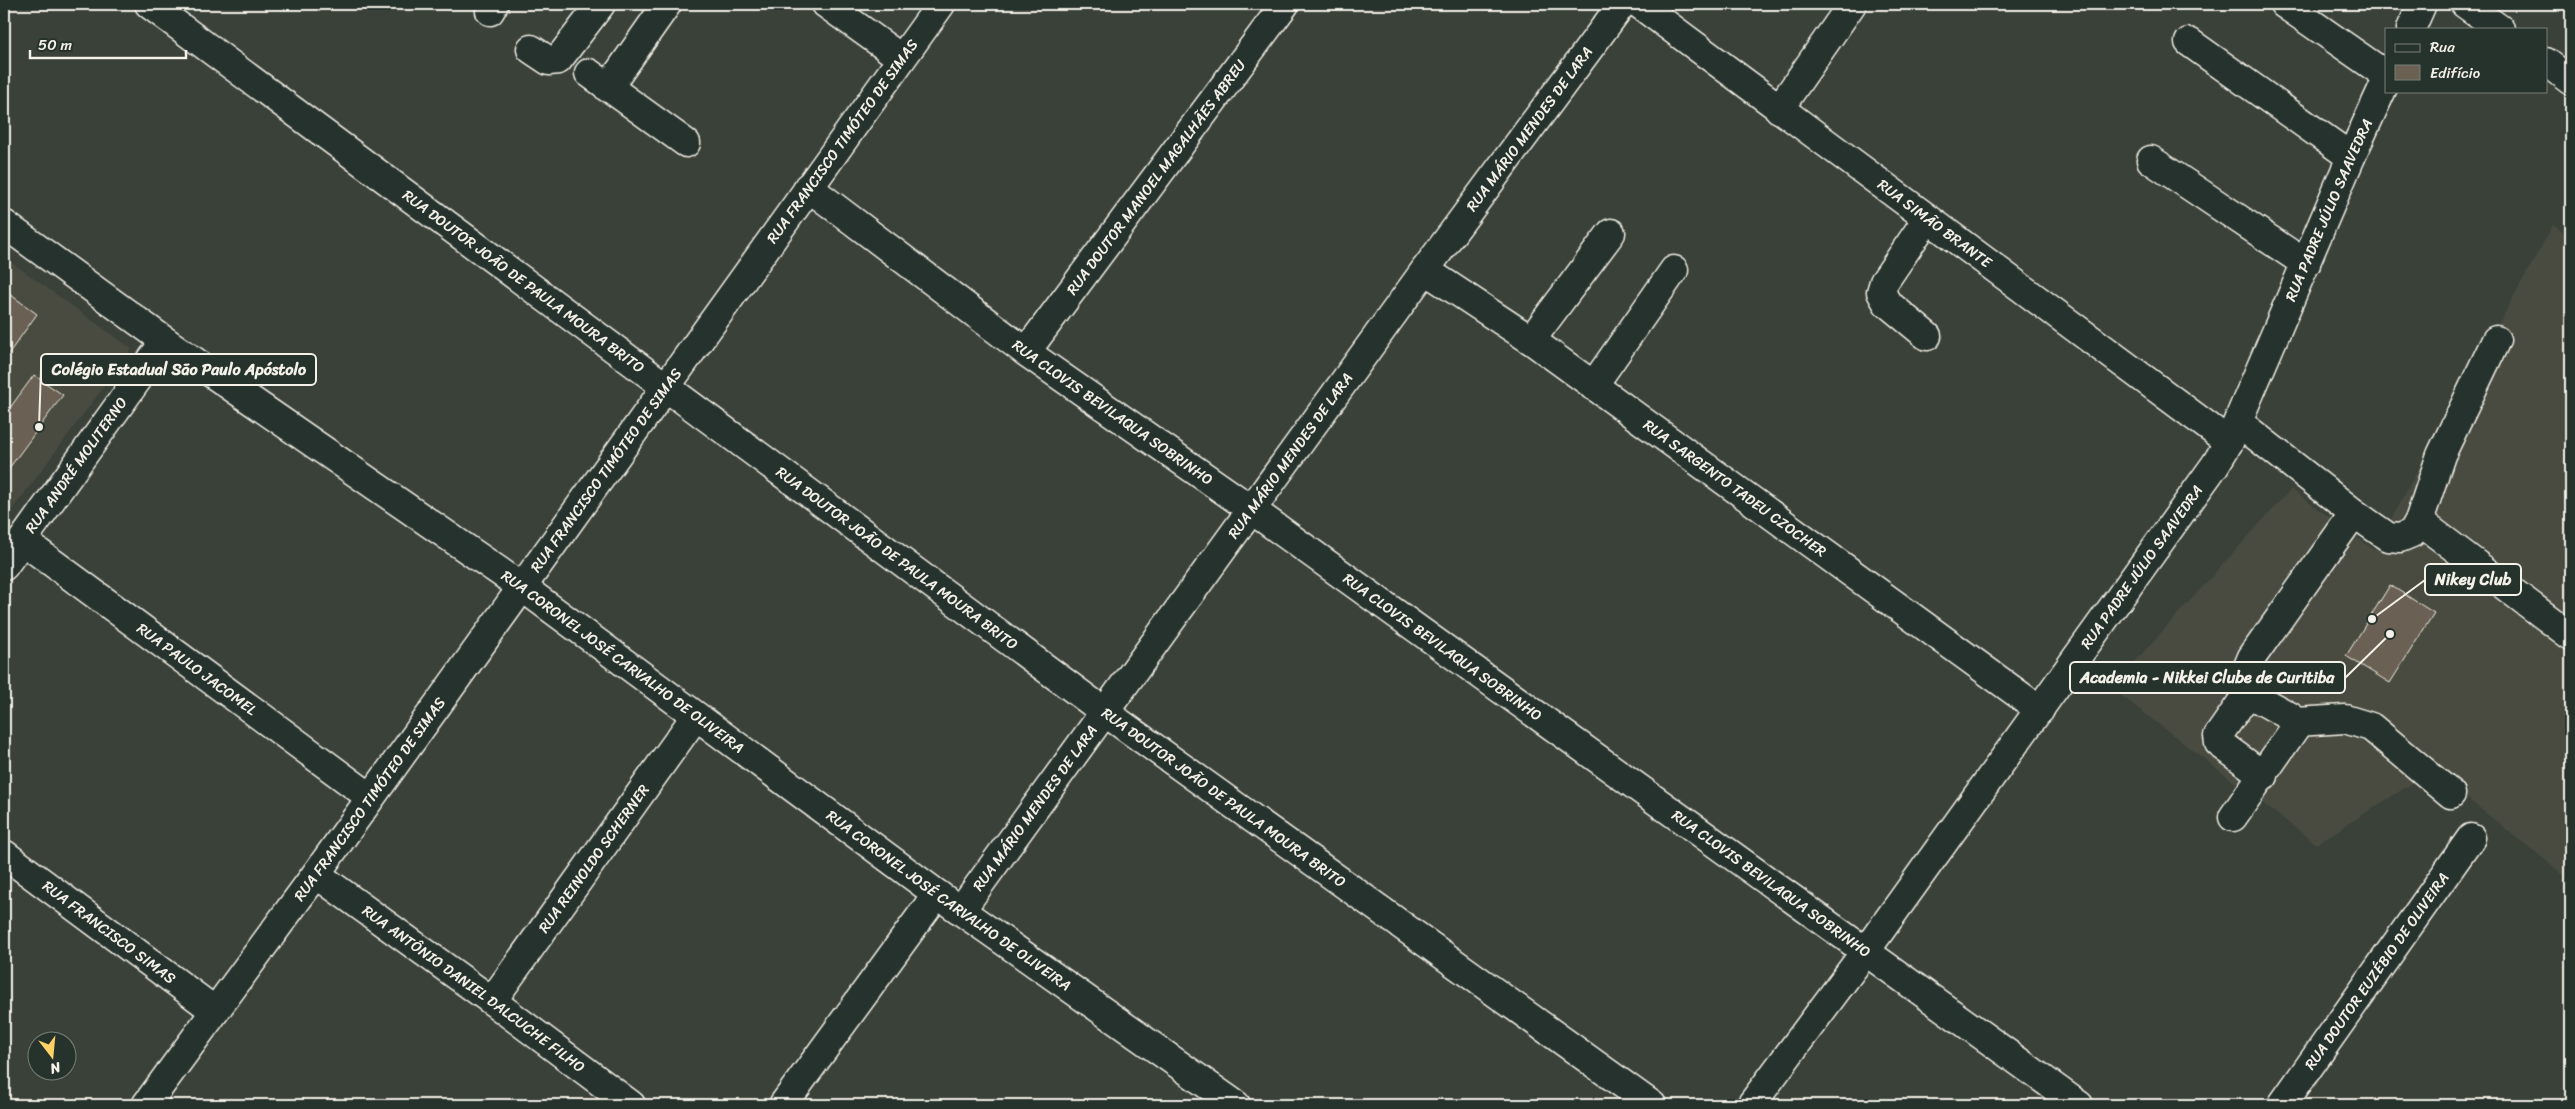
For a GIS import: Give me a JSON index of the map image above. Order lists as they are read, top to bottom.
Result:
{
  "streets": {
    "street": [
      "RUA MÁRIO MENDES DE LARA",
      "RUA FRANCISCO TIMÓTEO DE SIMAS",
      "RUA DOUTOR MANOEL MAGALHÃES ABREU",
      "RUA PADRE JÚLIO SAAVEDRA",
      "RUA SIMÃO BRANTE",
      "RUA DOUTOR JOÃO DE PAULA MOURA BRITO",
      "RUA CLOVIS BEVILAQUA SOBRINHO",
      "RUA ANDRÉ MOLITERNO",
      "RUA SARGENTO TADEU CZOCHER",
      "RUA CORONEL JOSÉ CARVALHO DE OLIVEIRA",
      "RUA PAULO JACOMEL",
      "RUA REINOLDO SCHERNER",
      "RUA FRANCISCO SIMAS",
      "RUA DOUTOR EUZÉBIO DE OLIVEIRA",
      "RUA ANTÔNIO DANIEL DALCUCHE FILHO"
    ]
  },
  "crossings": [
    ["RUA MÁRIO MENDES DE LARA", "RUA DOUTOR JOÃO DE PAULA MOURA BRITO"],
    ["RUA MÁRIO MENDES DE LARA", "RUA CLOVIS BEVILAQUA SOBRINHO"],
    ["RUA MÁRIO MENDES DE LARA", "RUA SARGENTO TADEU CZOCHER"],
    ["RUA MÁRIO MENDES DE LARA", "RUA CORONEL JOSÉ CARVALHO DE OLIVEIRA"],
    ["RUA FRANCISCO TIMÓTEO DE SIMAS", "RUA DOUTOR JOÃO DE PAULA MOURA BRITO"],
    ["RUA FRANCISCO TIMÓTEO DE SIMAS", "RUA CLOVIS BEVILAQUA SOBRINHO"],
    ["RUA FRANCISCO TIMÓTEO DE SIMAS", "RUA CORONEL JOSÉ CARVALHO DE OLIVEIRA"],
    ["RUA FRANCISCO TIMÓTEO DE SIMAS", "RUA PAULO JACOMEL"],
    ["RUA FRANCISCO TIMÓTEO DE SIMAS", "RUA FRANCISCO SIMAS"],
    ["RUA FRANCISCO TIMÓTEO DE SIMAS", "RUA ANTÔNIO DANIEL DALCUCHE FILHO"],
    ["RUA DOUTOR MANOEL MAGALHÃES ABREU", "RUA CLOVIS BEVILAQUA SOBRINHO"],
    ["RUA PADRE JÚLIO SAAVEDRA", "RUA SIMÃO BRANTE"],
    ["RUA PADRE JÚLIO SAAVEDRA", "RUA CLOVIS BEVILAQUA SOBRINHO"],
    ["RUA PADRE JÚLIO SAAVEDRA", "RUA SARGENTO TADEU CZOCHER"],
    ["RUA ANDRÉ MOLITERNO", "RUA CORONEL JOSÉ CARVALHO DE OLIVEIRA"],
    ["RUA ANDRÉ MOLITERNO", "RUA PAULO JACOMEL"],
    ["RUA CORONEL JOSÉ CARVALHO DE OLIVEIRA", "RUA REINOLDO SCHERNER"],
    ["RUA REINOLDO SCHERNER", "RUA ANTÔNIO DANIEL DALCUCHE FILHO"]
  ],
  "places": ["Colégio Estadual São Paulo Apóstolo", "Nikey Club", "Academia - Nikkei Clube de Curitiba"],
  "legend": ["Rua", "Edifício"],
  "scale_bar": "50 m",
  "north": "bottom"
}
